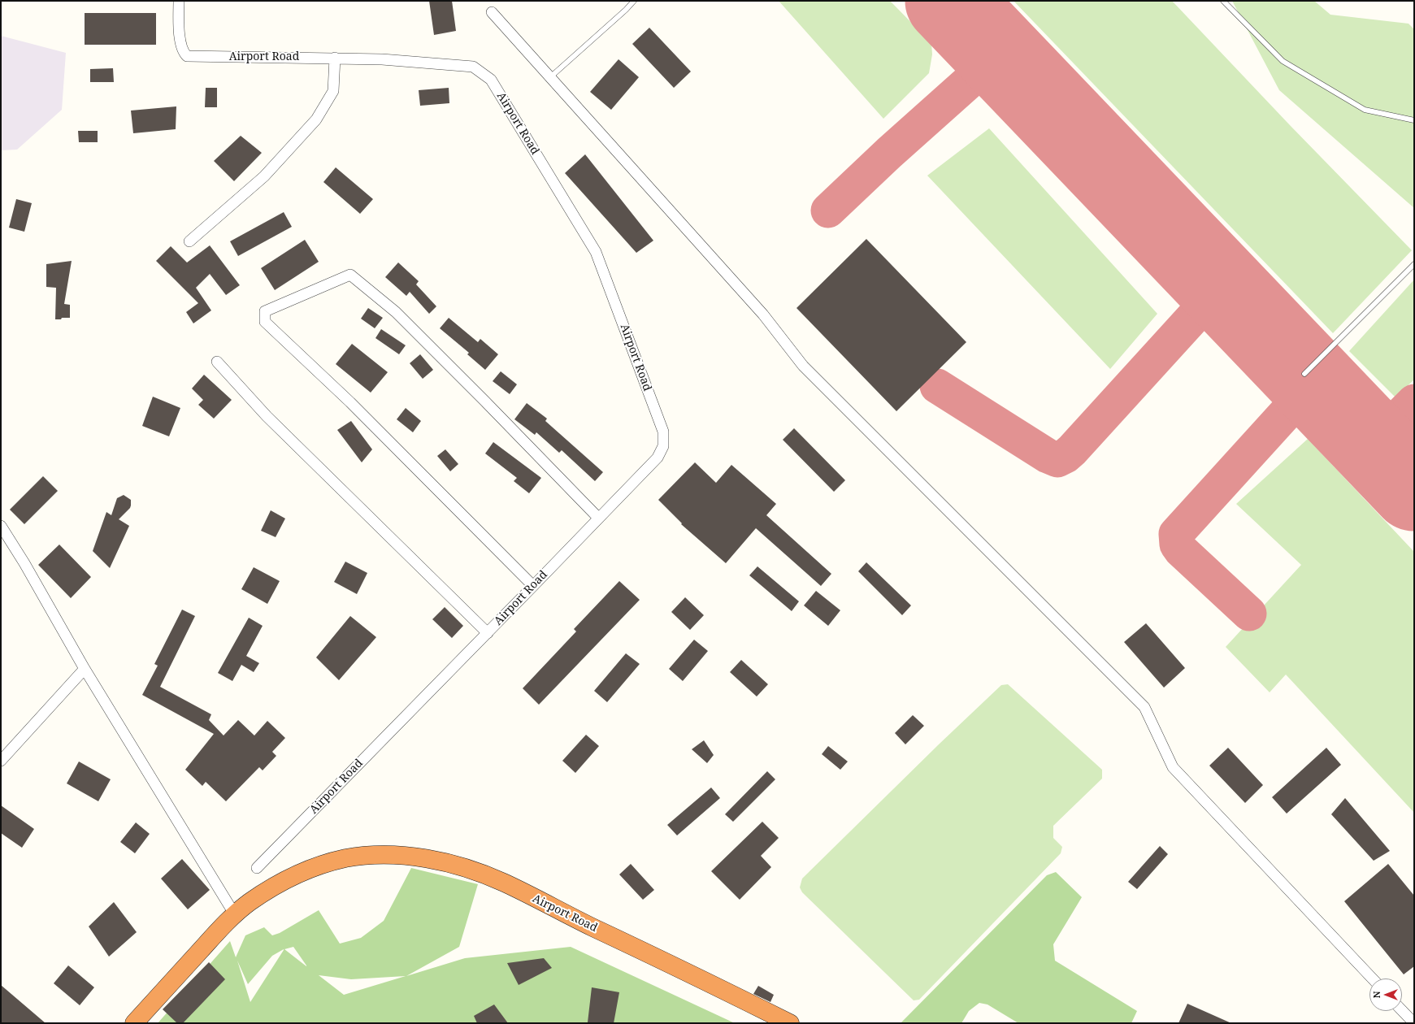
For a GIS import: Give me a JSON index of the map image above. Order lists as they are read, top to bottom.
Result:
{
  "streets": {
    "highway": ["Airport Road"]
  },
  "north": "left"
}
